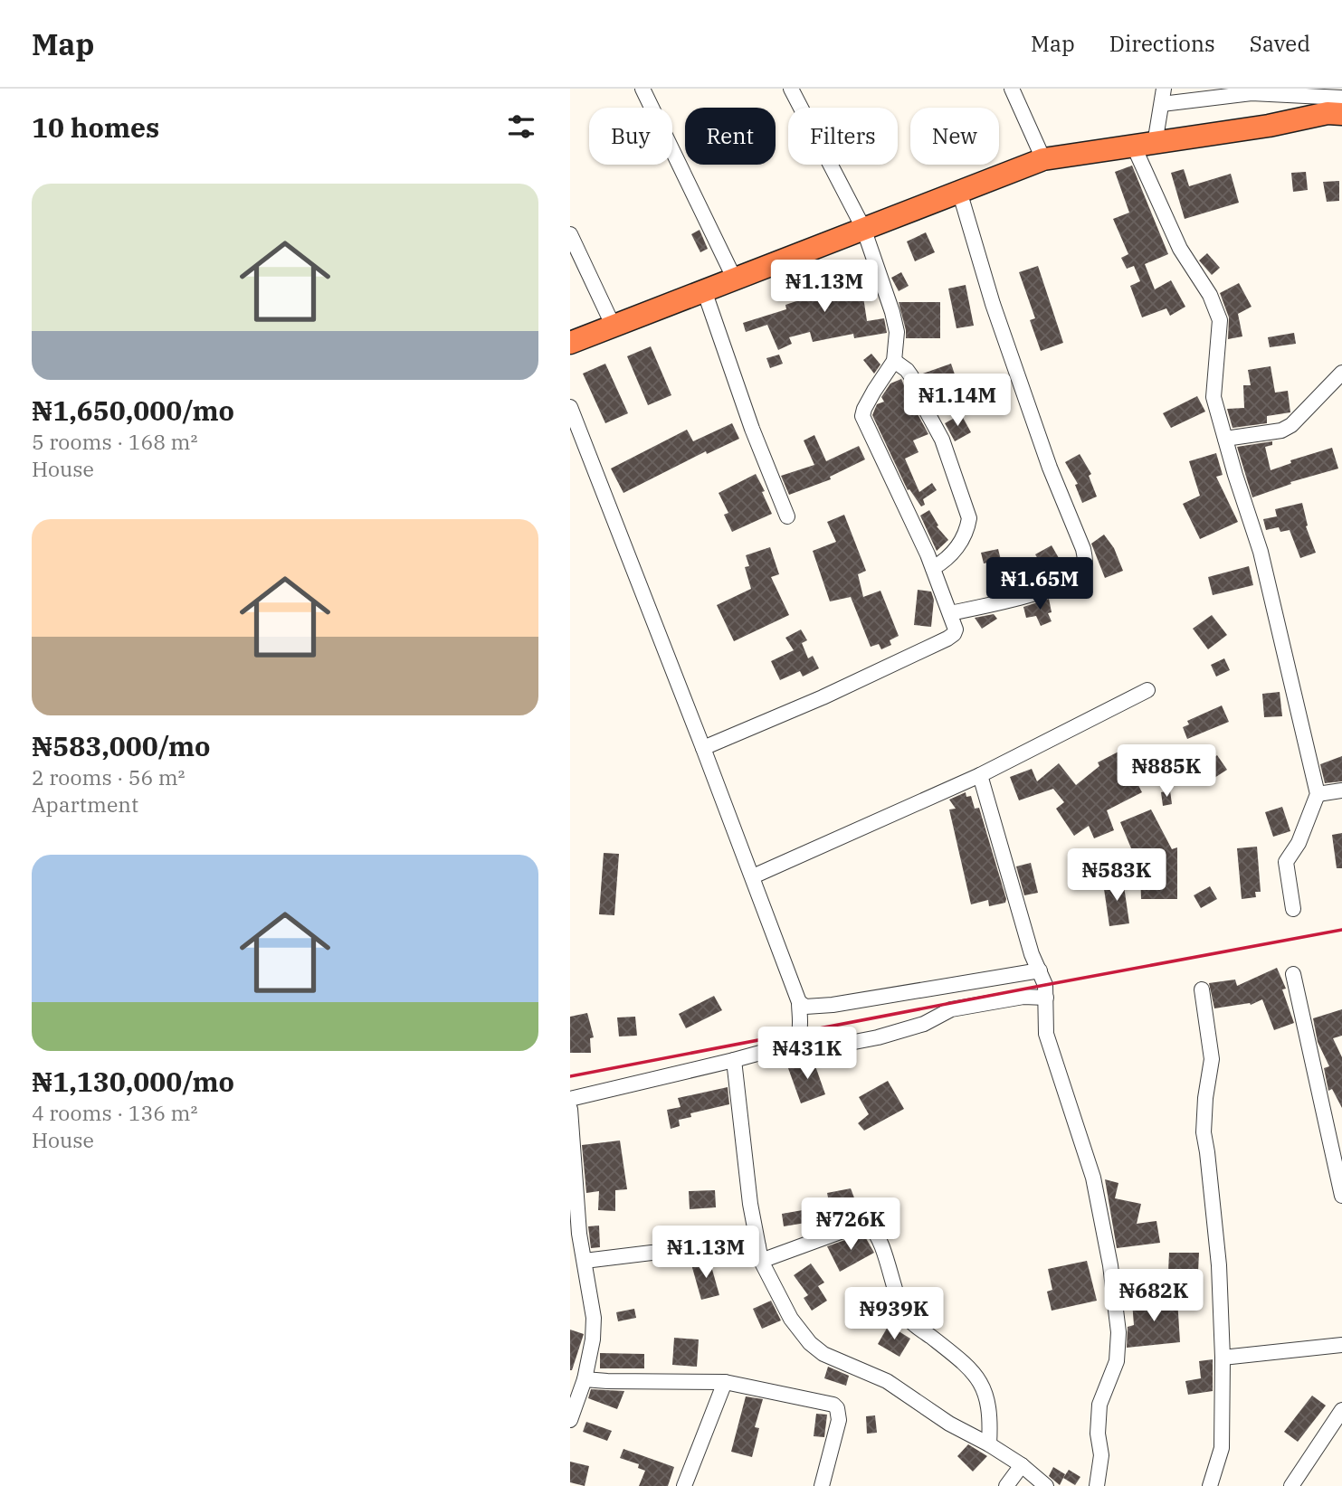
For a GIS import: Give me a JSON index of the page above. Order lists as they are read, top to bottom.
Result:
{
  "page": {
    "header": "Map",
    "nav": ["Map", "Directions", "Saved"],
    "heading": "10 homes",
    "chip": [
      "Buy",
      "Rent",
      "Filters",
      "New"
    ],
    "list": [
      {
        "name": "₦1,650,000/mo",
        "note": "5 rooms · 168 m² · House"
      },
      {
        "name": "₦583,000/mo",
        "note": "2 rooms · 56 m² · Apartment"
      },
      {
        "name": "₦1,130,000/mo",
        "note": "4 rooms · 136 m² · House"
      }
    ],
    "price": [
      "₦1.13M",
      "₦1.14M",
      "₦1.65M",
      "₦885K",
      "₦583K",
      "₦431K",
      "₦726K",
      "₦1.13M",
      "₦682K",
      "₦939K"
    ]
  }
}
